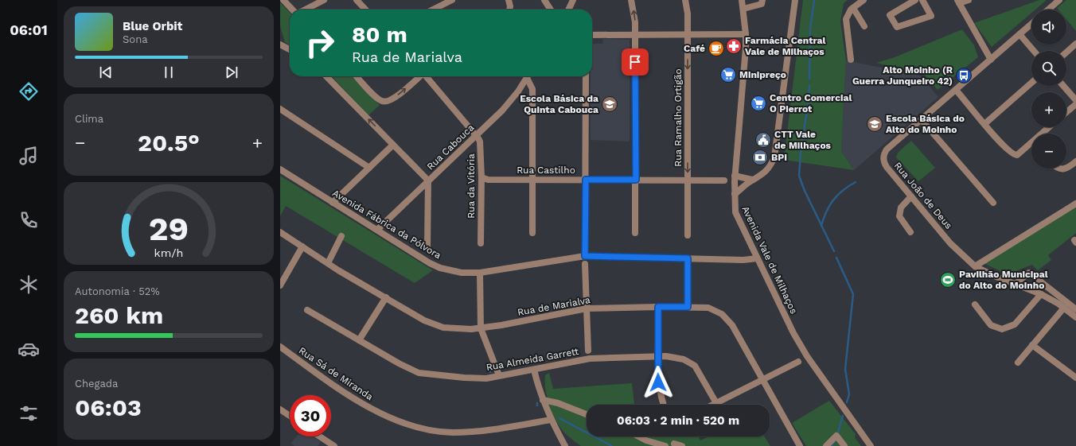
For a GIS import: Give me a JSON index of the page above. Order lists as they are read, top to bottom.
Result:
{
  "streets": {
    "street": [
      "Rua Ramalho Ortigão",
      "Rua Cabouca",
      "Rua Castilho",
      "Rua da Vitória",
      "Rua João de Deus",
      "Avenida Fábrica da Pólvora",
      "Avenida Vale de Milhaços",
      "Rua de Marialva",
      "Rua Almeida Garrett",
      "Rua Sá de Miranda"
    ]
  },
  "crossings": [
    ["Rua Ramalho Ortigão", "Rua Castilho"],
    ["Rua Cabouca", "Rua da Vitória"],
    ["Rua Cabouca", "Avenida Fábrica da Pólvora"],
    ["Rua Castilho", "Rua da Vitória"],
    ["Avenida Fábrica da Pólvora", "Avenida Vale de Milhaços"]
  ],
  "places": {
    "pharmacy": ["Farmácia Central Vale de Milhaços"],
    "cafe": ["Café"],
    "supermarket": ["Minipreço", "Centro Comercial O Pierrot"],
    "bus stop": ["Alto Moinho (R Guerra Junqueiro 42)"],
    "school or university": ["Escola Básica da Quinta Cabouca", "Escola Básica do Alto do Moinho"],
    "public building": ["CTT Vale de Milhaços"],
    "bank": ["BPI"],
    "sports": ["Pavilhão Municipal do Alto do Moinho"]
  },
  "page": {
    "tabs": "06:01",
    "map_buttons": ["+", "−"],
    "turn": ["80 m", "Rua de Marialva"],
    "song": ["Blue Orbit", "Sona"],
    "tile": [
      "Clima",
      ["Autonomia · 52%", "260 km"],
      ["Chegada", "06:03"]
    ],
    "heat": ["−", "20.5°", "+"],
    "limit": "30",
    "trip": "06:03 · 2 min · 520 m",
    "gauge": ["29", "km/h"]
  }
}
